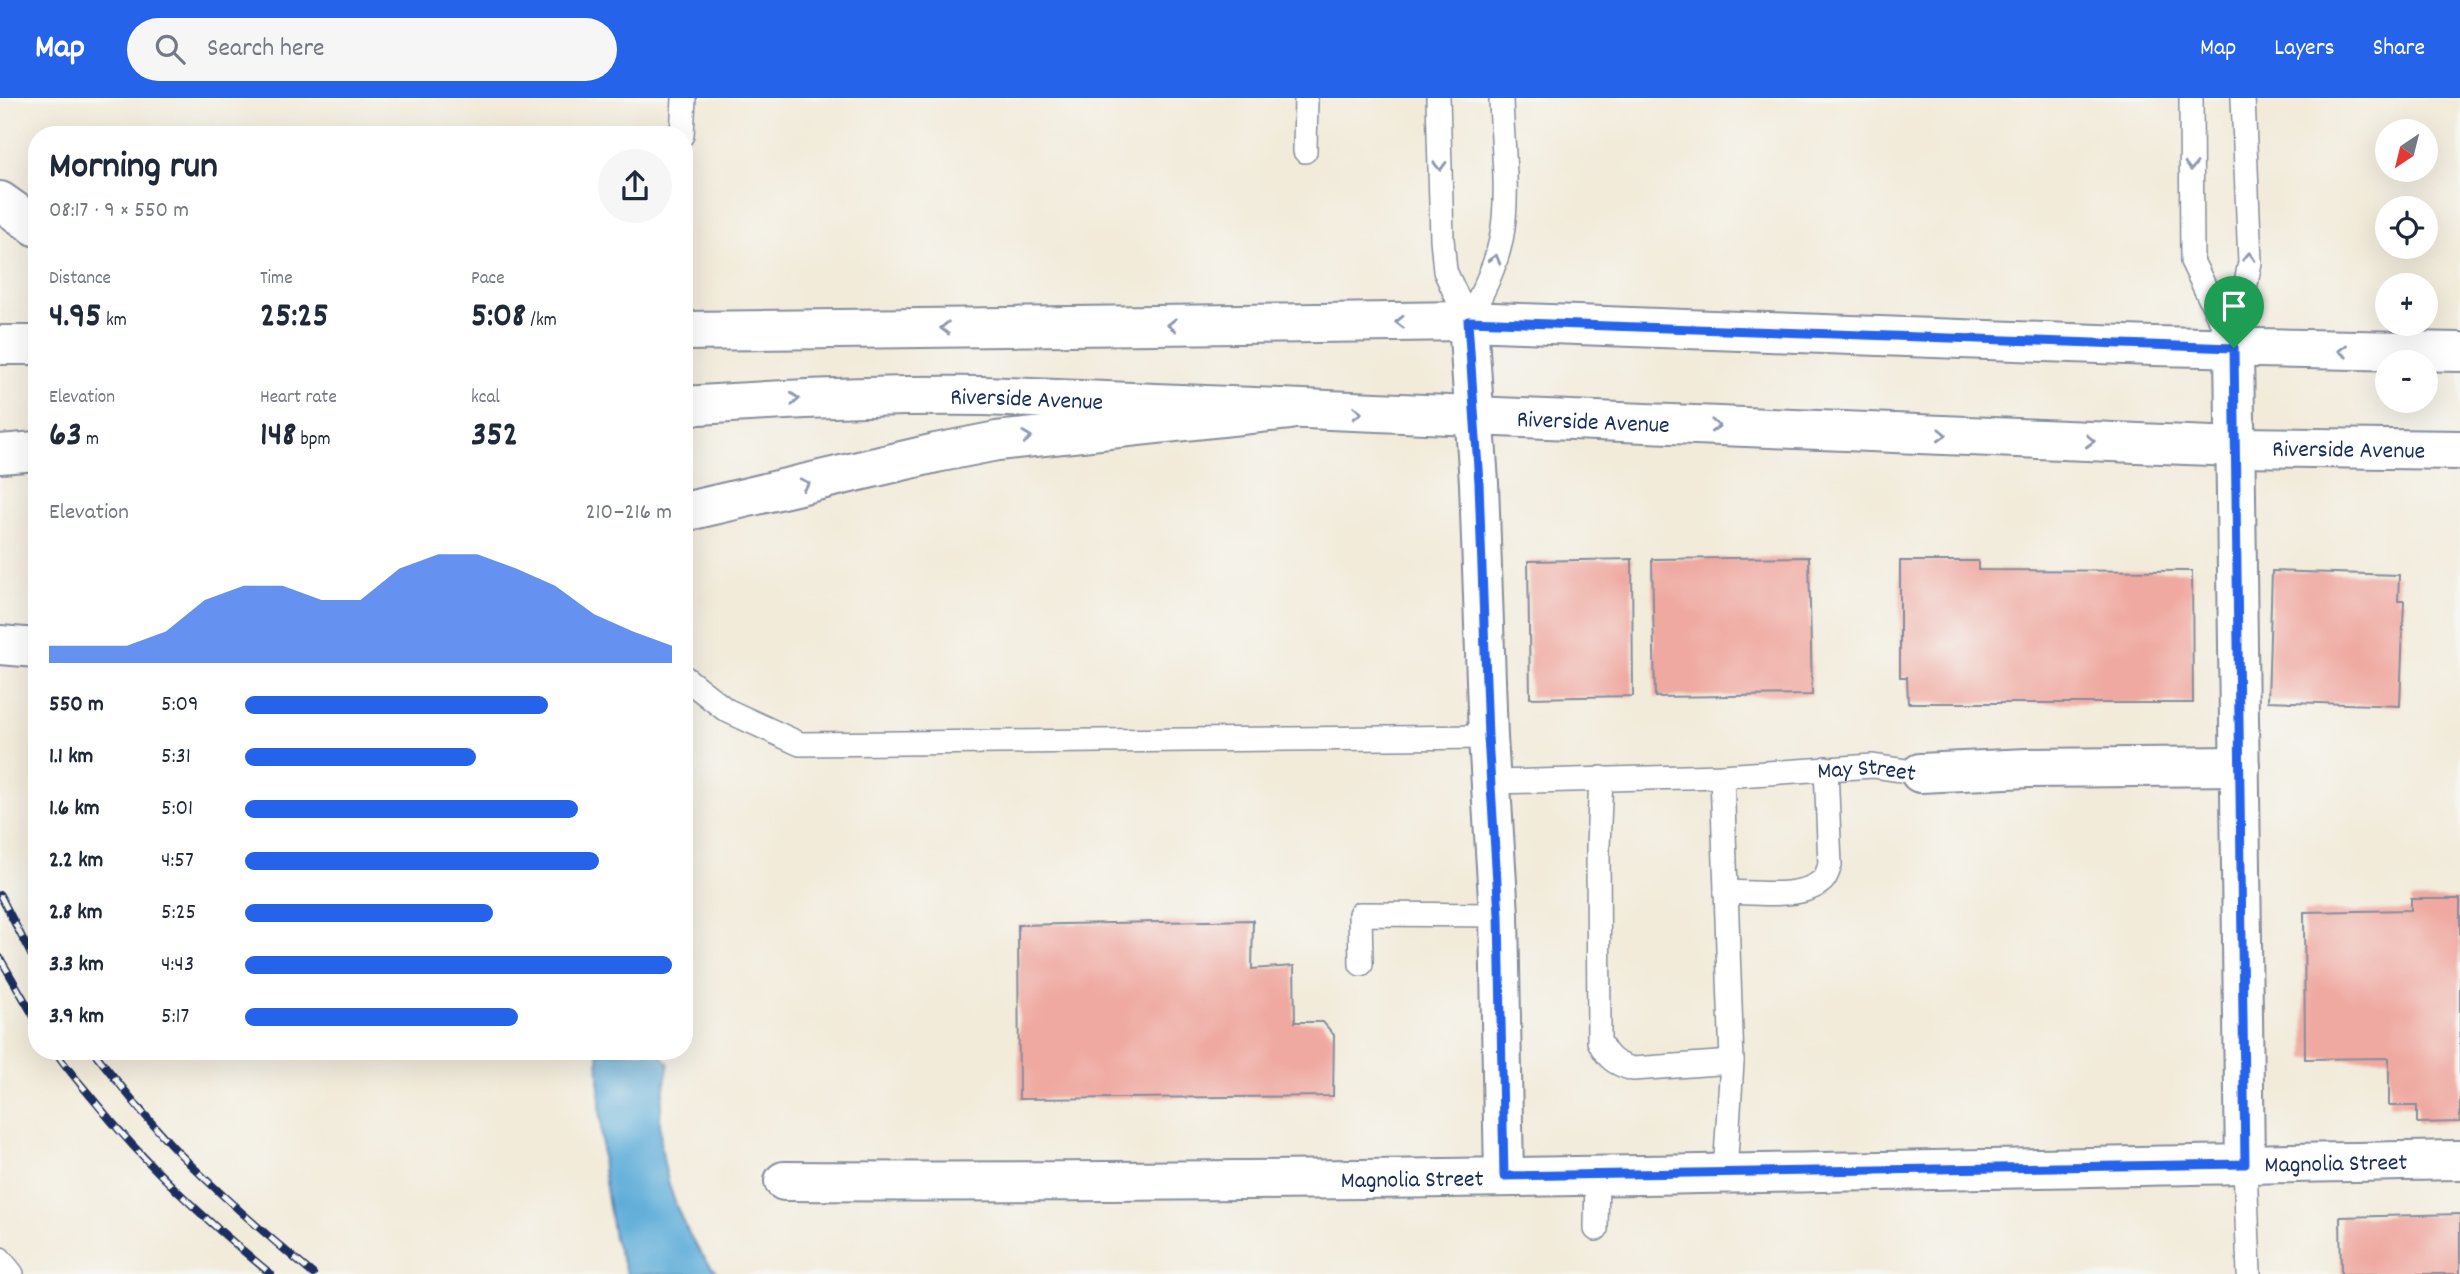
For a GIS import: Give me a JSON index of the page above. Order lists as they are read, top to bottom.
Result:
{
  "streets": {
    "main road": ["Riverside Avenue", "May Street", "Magnolia Street"]
  },
  "north": "bottom left",
  "page": {
    "header": "Map",
    "search": "Search here",
    "nav": ["Map", "Layers", "Share"],
    "map_buttons": ["+", "−"],
    "heading": ["Morning run", "08:17 · 9 × 550 m"],
    "stats": [
      ["Distance", "4.95 km"],
      ["Time", "25:25"],
      ["Pace", "5:08 /km"],
      ["Elevation", "63 m"],
      ["Heart rate", "148 bpm"],
      ["kcal", "352"]
    ],
    "chart": ["Elevation", "210–216 m"],
    "list": [
      {
        "name": "550 m",
        "note": "5:09"
      },
      {
        "name": "1.1 km",
        "note": "5:31"
      },
      {
        "name": "1.6 km",
        "note": "5:01"
      },
      {
        "name": "2.2 km",
        "note": "4:57"
      },
      {
        "name": "2.8 km",
        "note": "5:25"
      },
      {
        "name": "3.3 km",
        "note": "4:43"
      },
      {
        "name": "3.9 km",
        "note": "5:17"
      }
    ]
  }
}
